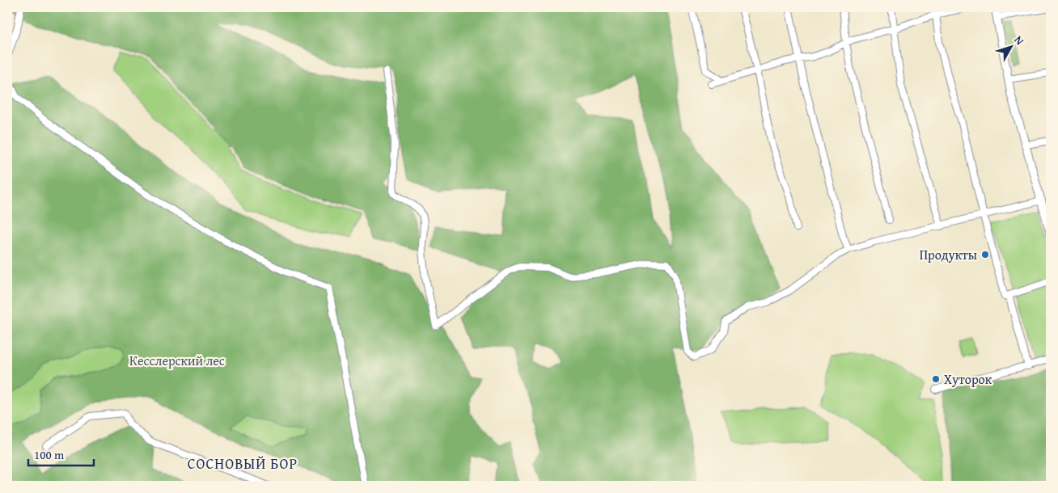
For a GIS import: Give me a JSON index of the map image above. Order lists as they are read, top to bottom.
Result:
{
  "districts": ["СОСНОВЫЙ БОР"],
  "parks": ["Кесслерский лес"],
  "places": ["Продукты", "Хуторок"],
  "scale_bar": "100 m",
  "north": "top right"
}
